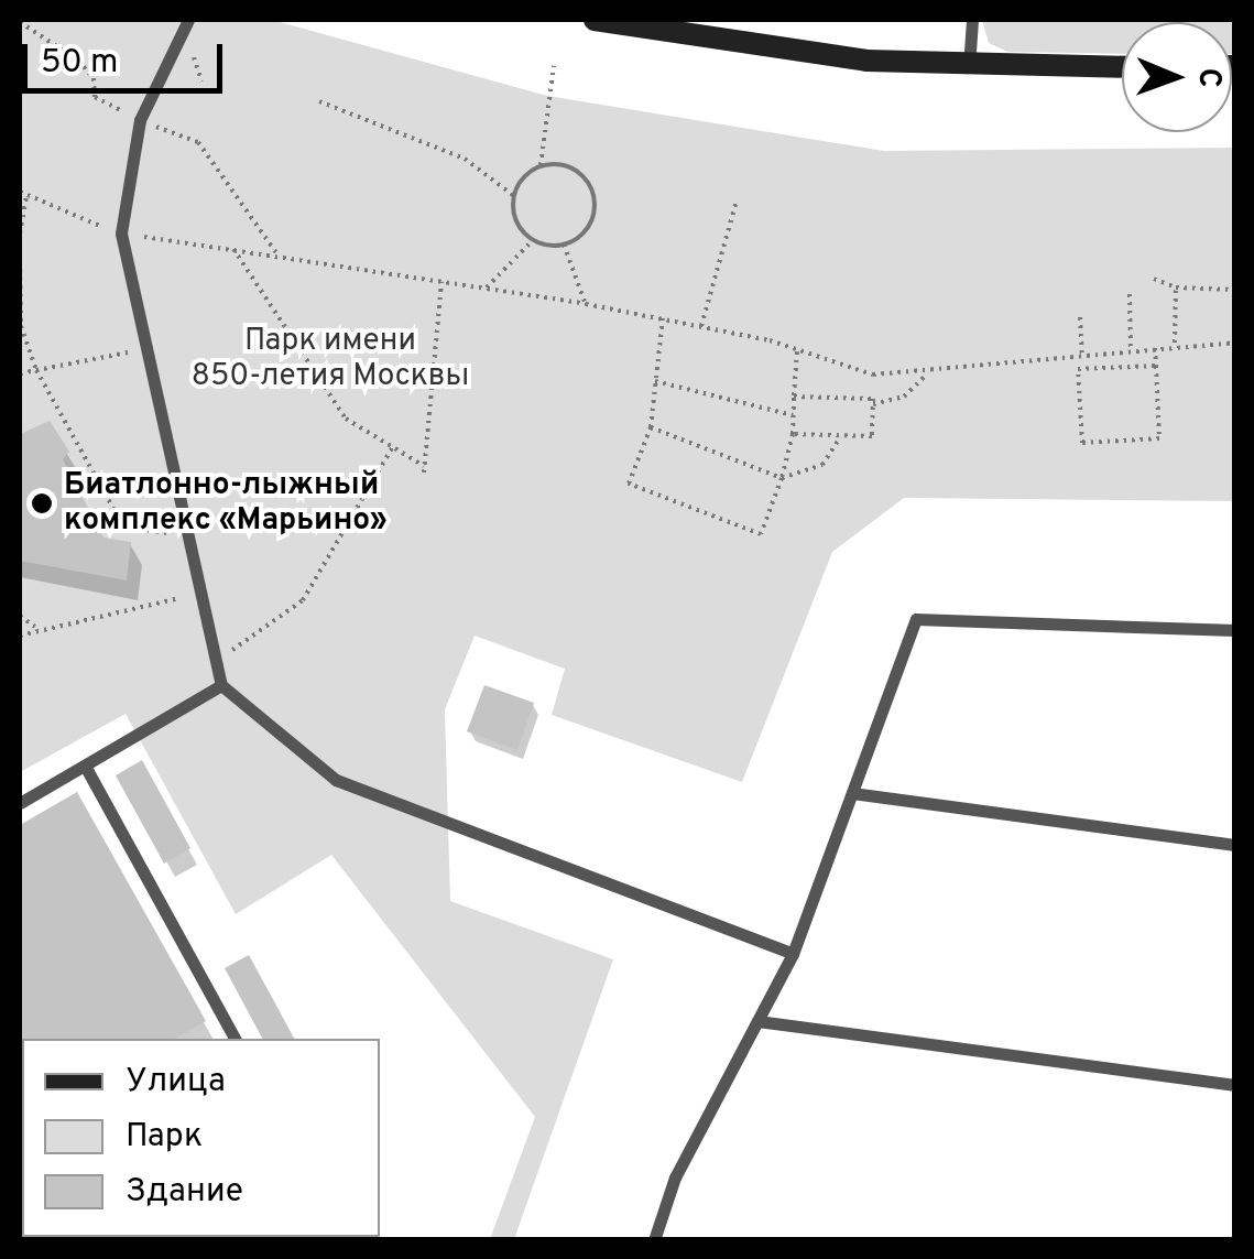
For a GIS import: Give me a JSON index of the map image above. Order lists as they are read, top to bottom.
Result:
{
  "parks": ["Парк имени 850-летия Москвы"],
  "places": ["Биатлонно-лыжный комплекс «Марьино»"],
  "legend": ["Улица", "Парк", "Здание"],
  "scale_bar": "50 m",
  "north": "right"
}
